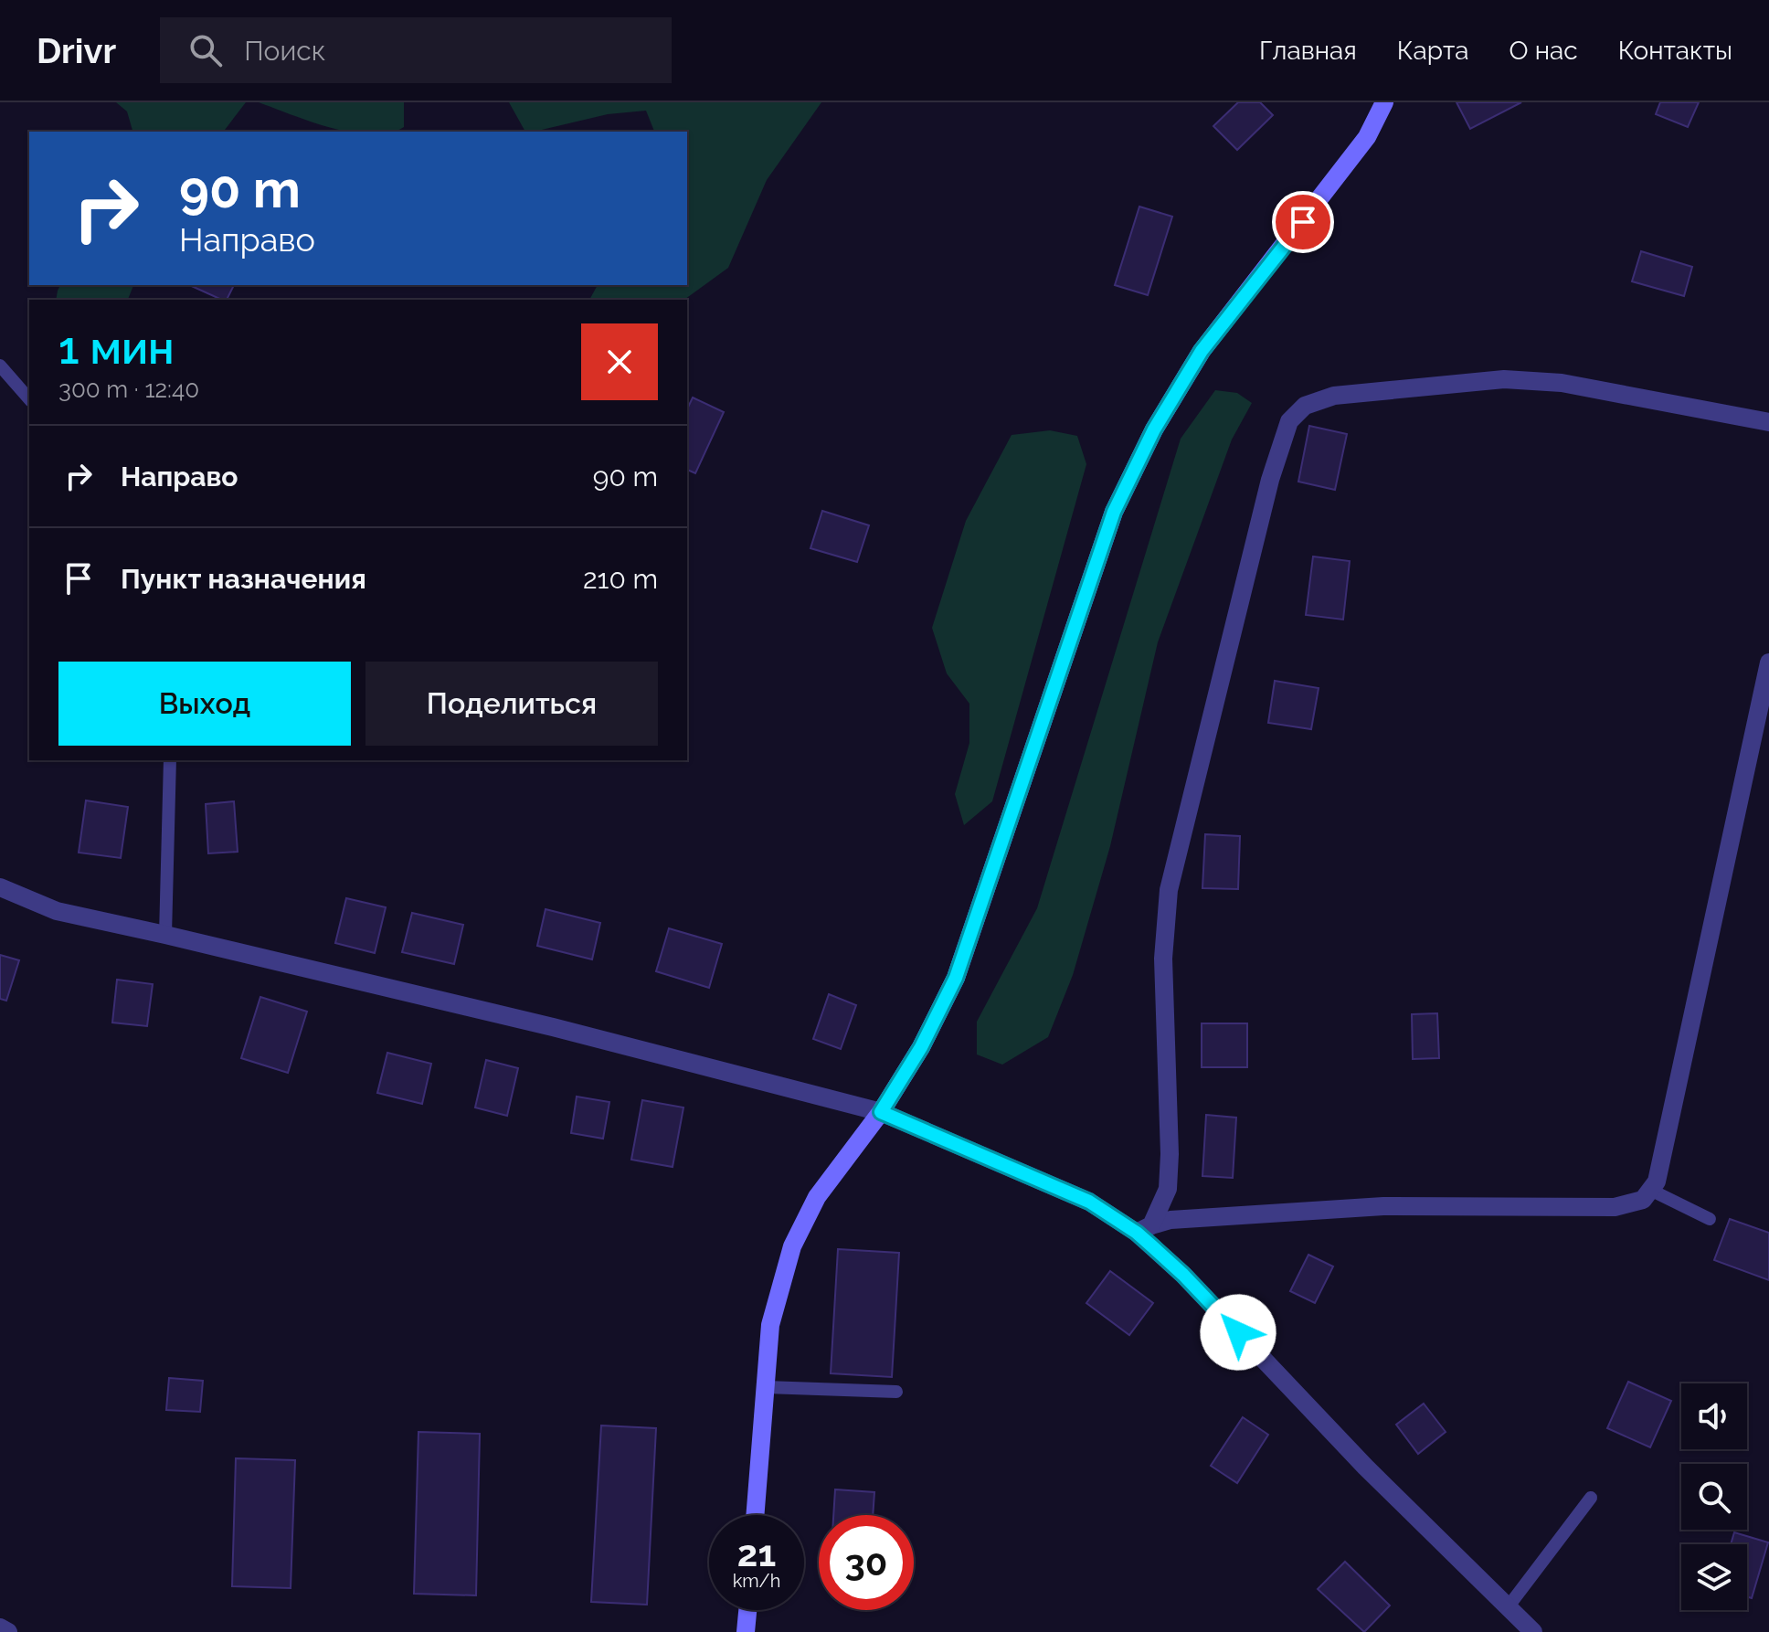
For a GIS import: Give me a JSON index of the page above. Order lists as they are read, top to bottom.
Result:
{
  "page": {
    "header": "Drivr",
    "search": "Поиск",
    "nav": [
      "Главная",
      "Карта",
      "О нас",
      "Контакты"
    ],
    "turn": ["90 m", "Направо"],
    "heading": ["1 мин", "300 m · 12:40"],
    "list": [
      {
        "name": "Направо",
        "value": "90 m"
      },
      {
        "name": "Пункт назначения",
        "value": "210 m"
      }
    ],
    "buttons": ["Выход", "Поделиться"],
    "speed": "21 km/h",
    "limit": "30"
  }
}
